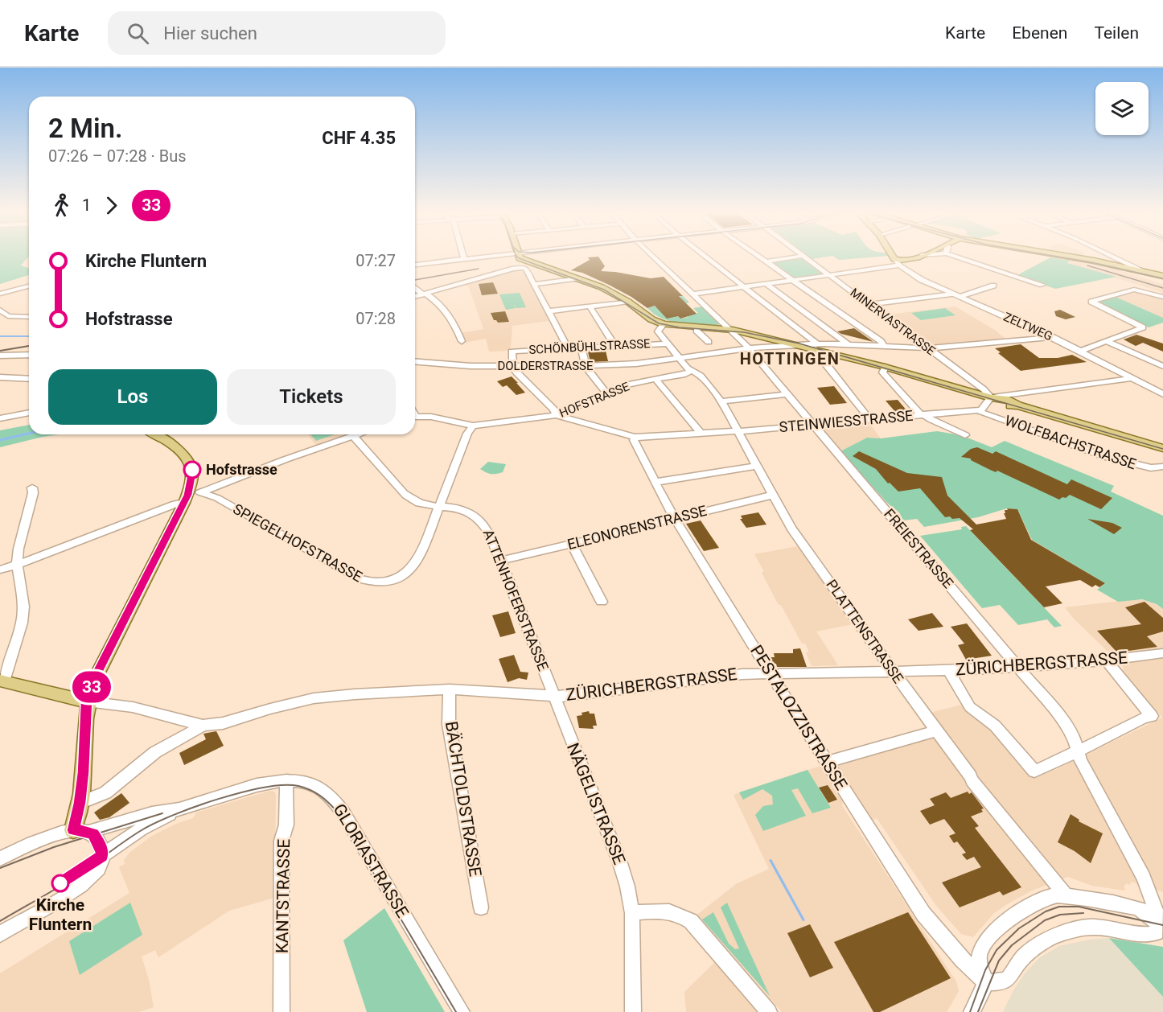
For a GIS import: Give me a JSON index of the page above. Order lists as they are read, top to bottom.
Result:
{
  "streets": {
    "main road": ["ZELTWEG"],
    "street": [
      "MINERVASTRASSE",
      "SCHÖNBÜHLSTRASSE",
      "DOLDERSTRASSE",
      "HOFSTRASSE",
      "STEINWIESSTRASSE",
      "WOLFBACHSTRASSE",
      "ELEONORENSTRASSE",
      "SPIEGELHOFSTRASSE",
      "FREIESTRASSE",
      "ATTENHOFERSTRASSE",
      "PLATTENSTRASSE",
      "ZÜRICHBERGSTRASSE",
      "PESTALOZZISTRASSE",
      "BÄCHTOLDSTRASSE",
      "NÄGELISTRASSE",
      "GLORIASTRASSE",
      "KANTSTRASSE"
    ]
  },
  "crossings": [
    ["SCHÖNBÜHLSTRASSE", "DOLDERSTRASSE"],
    ["SCHÖNBÜHLSTRASSE", "PLATTENSTRASSE"],
    ["DOLDERSTRASSE", "FREIESTRASSE"],
    ["DOLDERSTRASSE", "PLATTENSTRASSE"],
    ["HOFSTRASSE", "STEINWIESSTRASSE"],
    ["HOFSTRASSE", "SPIEGELHOFSTRASSE"],
    ["HOFSTRASSE", "PLATTENSTRASSE"],
    ["STEINWIESSTRASSE", "WOLFBACHSTRASSE"],
    ["STEINWIESSTRASSE", "FREIESTRASSE"],
    ["STEINWIESSTRASSE", "PLATTENSTRASSE"],
    ["STEINWIESSTRASSE", "PESTALOZZISTRASSE"],
    ["ELEONORENSTRASSE", "ATTENHOFERSTRASSE"],
    ["ELEONORENSTRASSE", "PLATTENSTRASSE"],
    ["ELEONORENSTRASSE", "PESTALOZZISTRASSE"],
    ["SPIEGELHOFSTRASSE", "ATTENHOFERSTRASSE"],
    ["FREIESTRASSE", "ZÜRICHBERGSTRASSE"],
    ["ATTENHOFERSTRASSE", "ZÜRICHBERGSTRASSE"],
    ["ATTENHOFERSTRASSE", "NÄGELISTRASSE"],
    ["PLATTENSTRASSE", "ZÜRICHBERGSTRASSE"],
    ["ZÜRICHBERGSTRASSE", "PESTALOZZISTRASSE"],
    ["ZÜRICHBERGSTRASSE", "BÄCHTOLDSTRASSE"],
    ["ZÜRICHBERGSTRASSE", "NÄGELISTRASSE"],
    ["GLORIASTRASSE", "KANTSTRASSE"]
  ],
  "districts": ["HOTTINGEN"],
  "places": ["Hofstrasse", "Kirche Fluntern"],
  "lines": ["bus line 33"],
  "page": {
    "header": "Karte",
    "search": "Hier suchen",
    "nav": ["Karte", "Ebenen", "Teilen"],
    "on_map": "33",
    "heading": ["2 Min.", "07:26 – 07:28 · Bus", "CHF 4.35"],
    "legs": ["1", "33"],
    "list": [
      {
        "name": "Kirche Fluntern",
        "value": "07:27"
      },
      {
        "name": "Hofstrasse",
        "value": "07:28"
      }
    ],
    "buttons": ["Los", "Tickets"]
  }
}
